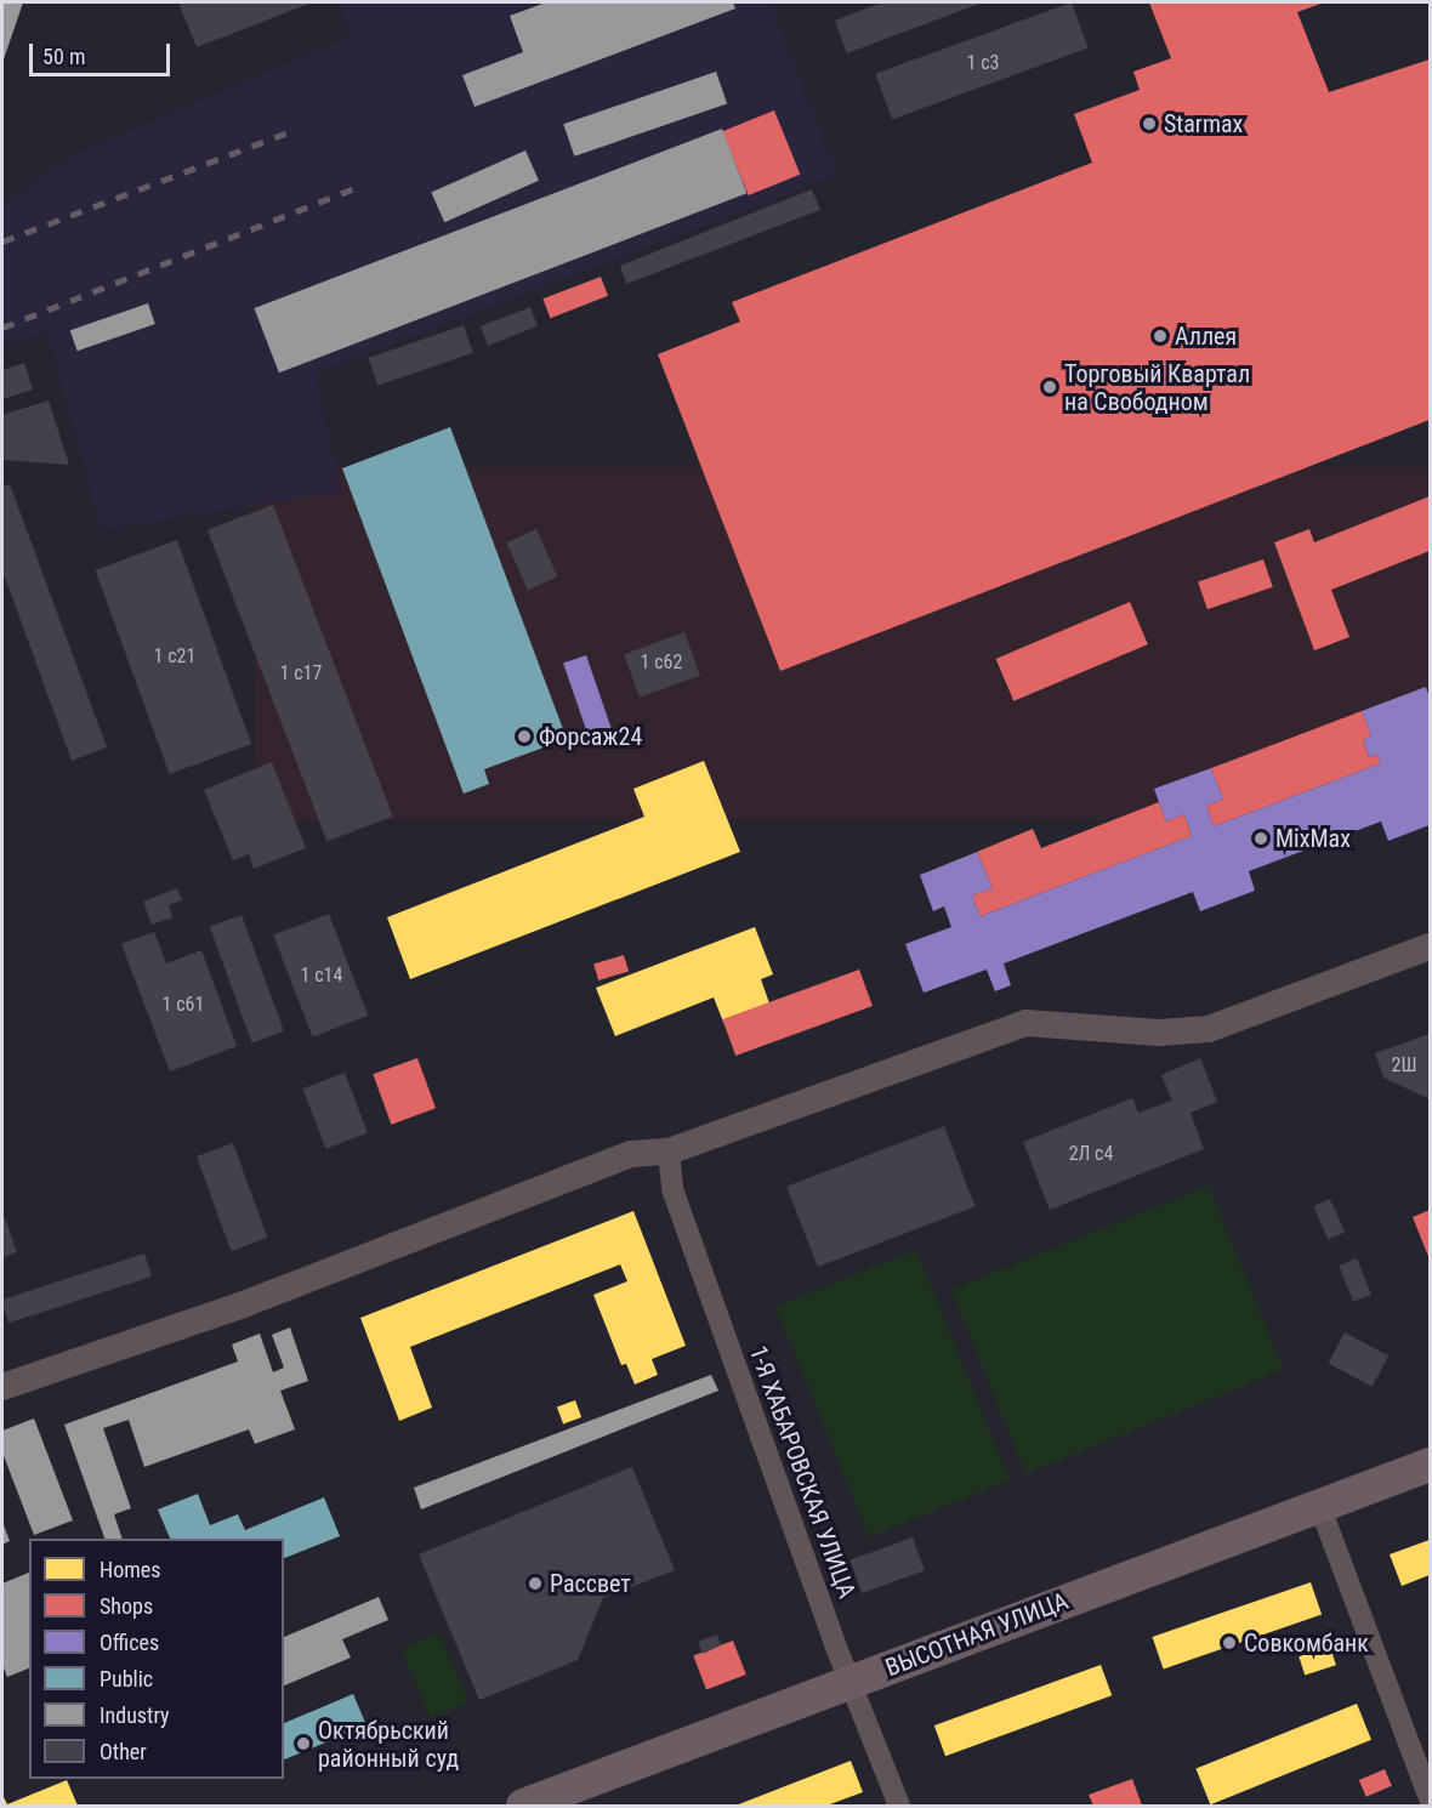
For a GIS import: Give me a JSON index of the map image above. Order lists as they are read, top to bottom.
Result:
{
  "streets": {
    "main road": ["ВЫСОТНАЯ УЛИЦА"],
    "street": ["1-Я ХАБАРОВСКАЯ УЛИЦА"]
  },
  "crossings": [
    ["1-Я ХАБАРОВСКАЯ УЛИЦА", "ВЫСОТНАЯ УЛИЦА"]
  ],
  "places": [
    "Starmax",
    "Аллея",
    "Торговый Квартал на Свободном",
    "Форсаж24",
    "MixMax",
    "Рассвет",
    "Совкомбанк",
    "Октябрьский районный суд"
  ],
  "house_numbers": [
    "1 с3",
    "1 с21",
    "1 с62",
    "1 с17",
    "1 с14",
    "1 с61",
    "2Ш",
    "2Л с4"
  ],
  "legend": [
    "Homes",
    "Shops",
    "Offices",
    "Public",
    "Industry",
    "Other"
  ],
  "scale_bar": "50 m"
}
